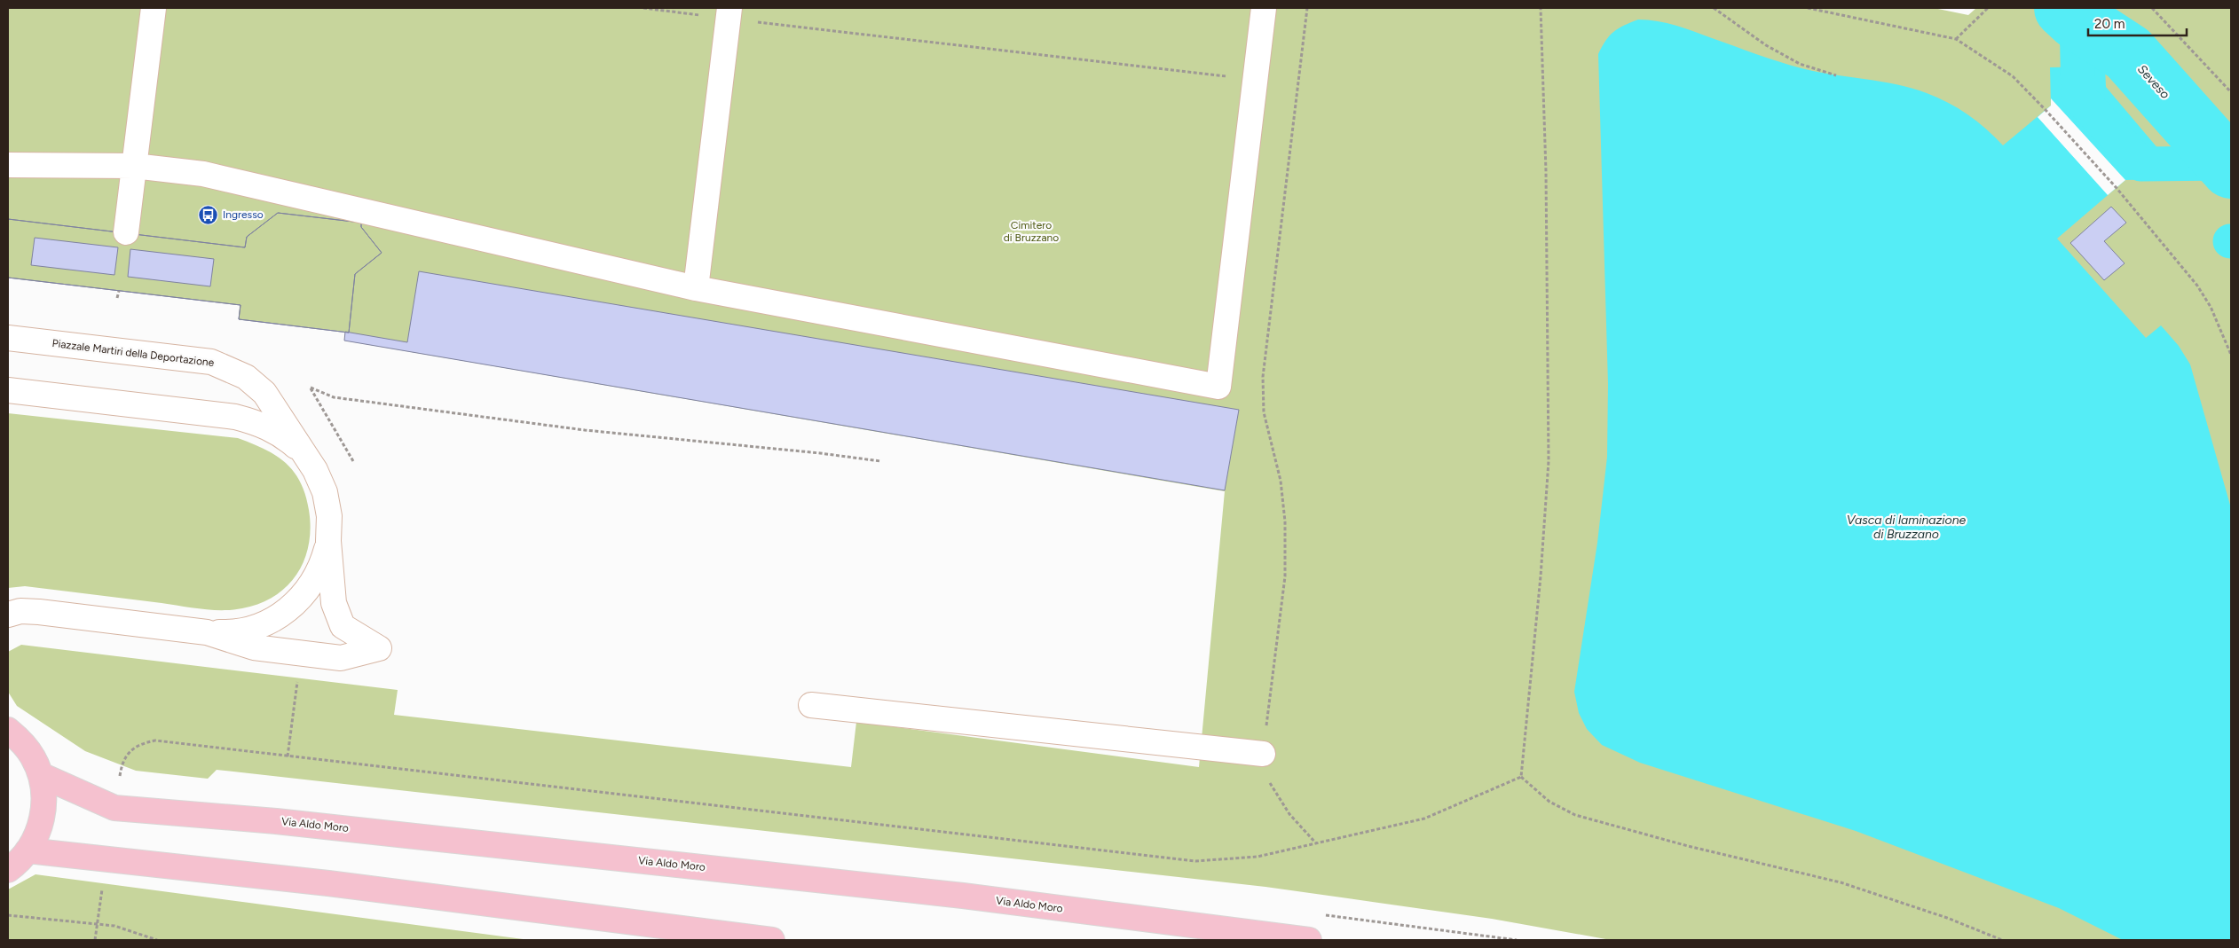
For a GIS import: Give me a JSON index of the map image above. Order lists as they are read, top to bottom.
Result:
{
  "streets": {
    "main road": ["Via Aldo Moro"],
    "street": ["Piazzale Martiri della Deportazione"]
  },
  "water": ["Seveso", "Vasca di laminazione di Bruzzano"],
  "parks": ["Cimitero di Bruzzano"],
  "places": {
    "bus stop": ["Ingresso"]
  },
  "scale_bar": "20 m"
}
